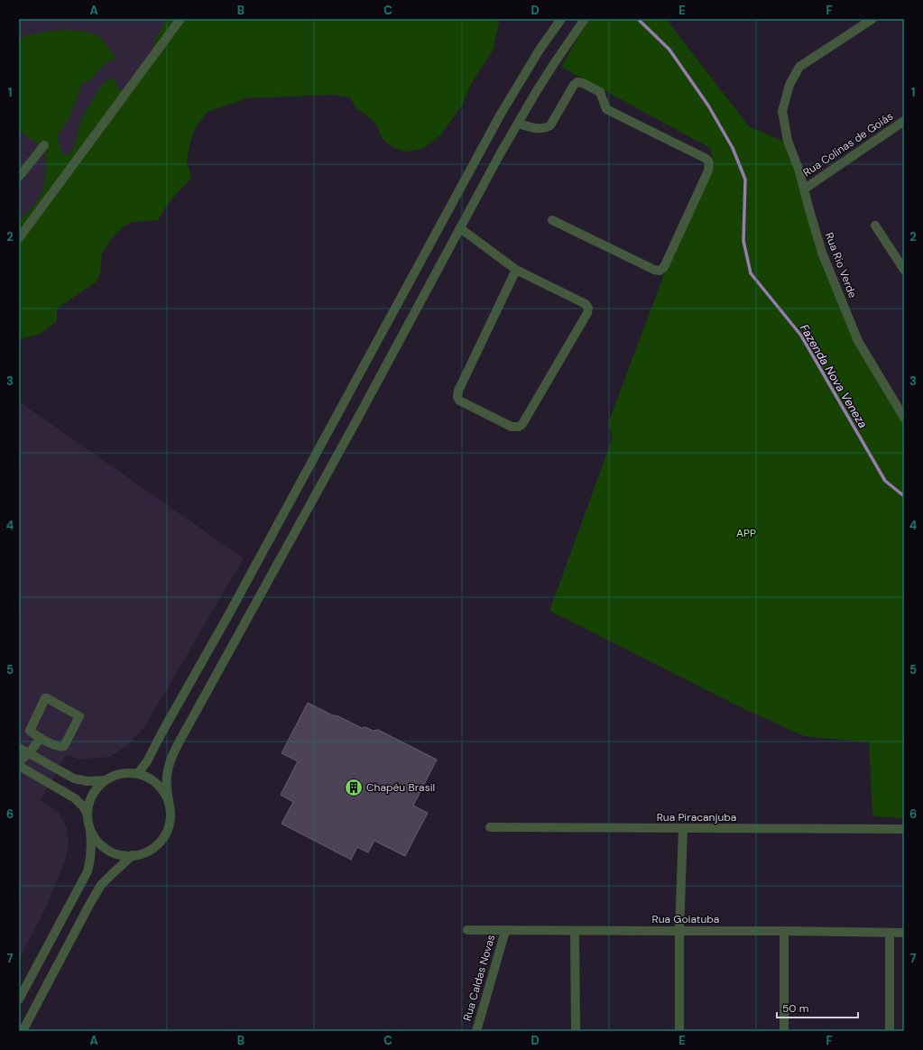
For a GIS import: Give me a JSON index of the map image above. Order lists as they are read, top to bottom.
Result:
{
  "streets": {
    "street": [
      "Rua Colinas de Goiás",
      "Rua Rio Verde",
      "Rua Piracanjuba",
      "Rua Goiatuba",
      "Rua Caldas Novas"
    ]
  },
  "crossings": [
    ["Rua Colinas de Goiás", "Rua Rio Verde"],
    ["Rua Goiatuba", "Rua Caldas Novas"]
  ],
  "water": ["Fazenda Nova Veneza"],
  "parks": ["APP"],
  "places": {
    "building": ["Chapéu Brasil"]
  },
  "scale_bar": "50 m",
  "grid": {
    "columns": [
      "A",
      "B",
      "C",
      "D",
      "E",
      "F"
    ],
    "rows": [
      "1",
      "2",
      "3",
      "4",
      "5",
      "6",
      "7"
    ]
  }
}
